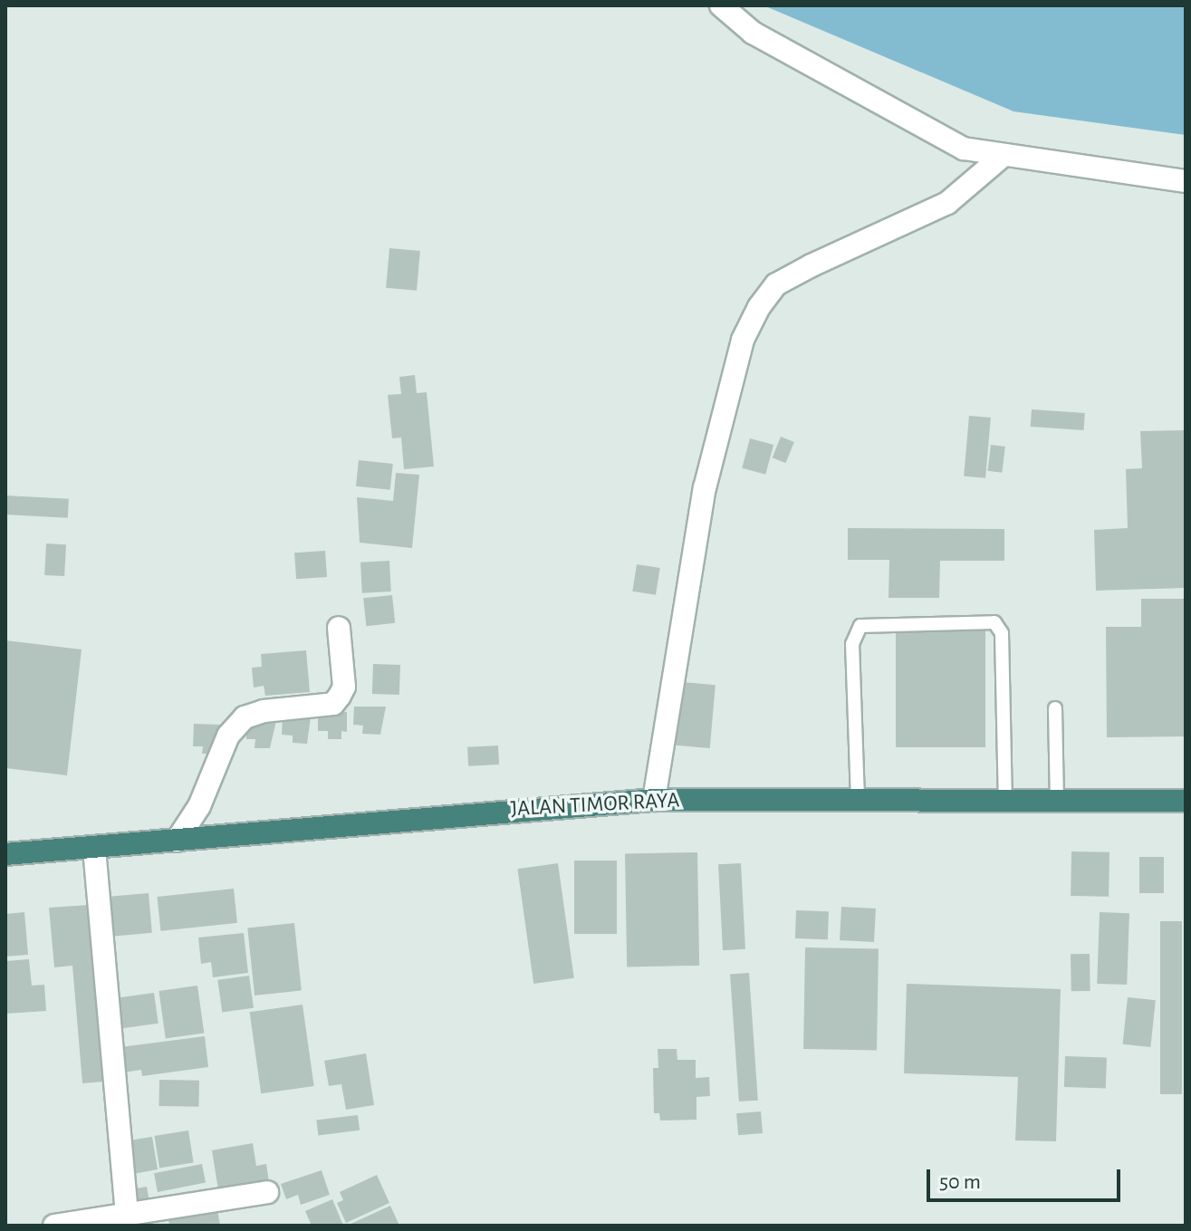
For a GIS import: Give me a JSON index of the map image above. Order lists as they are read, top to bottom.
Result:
{
  "streets": {
    "highway": ["JALAN TIMOR RAYA"]
  },
  "scale_bar": "50 m"
}
